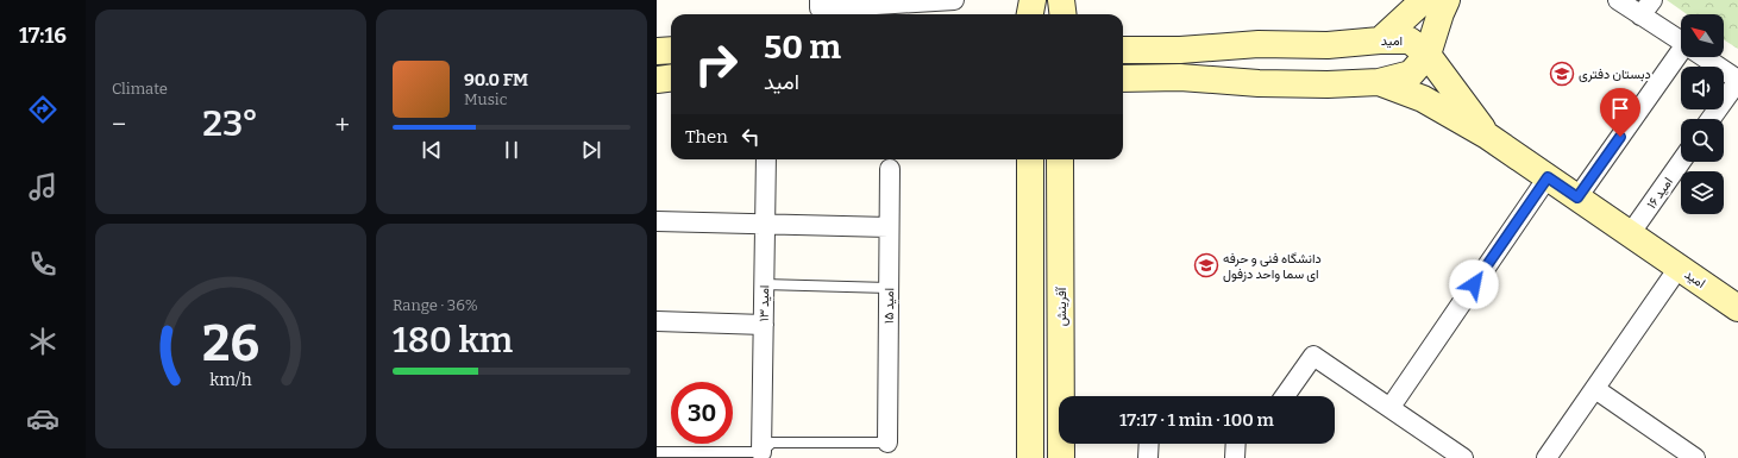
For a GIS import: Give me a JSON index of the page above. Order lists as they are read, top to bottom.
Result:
{
  "streets": {
    "main road": ["امید", "آفرینش"],
    "street": ["امید ۱۶", "امید ۱۳", "امید ۱۵"]
  },
  "crossings": [
    ["امید", "امید ۱۶"]
  ],
  "places": {
    "school or university": ["دبستان دفتری", "دانشگاه فنی و حرفه ای سما واحد دزفول"]
  },
  "north": "top left",
  "page": {
    "tabs": "17:16",
    "tile": [
      "Climate",
      ["Range · 36%", "180 km"]
    ],
    "turn": ["50 m", "امید"],
    "song": ["90.0 FM", "Music"],
    "heat": ["−", "23°", "+"],
    "then": "Then",
    "limit": "30",
    "trip": "17:17 · 1 min · 100 m",
    "gauge": ["26", "km/h"]
  }
}
